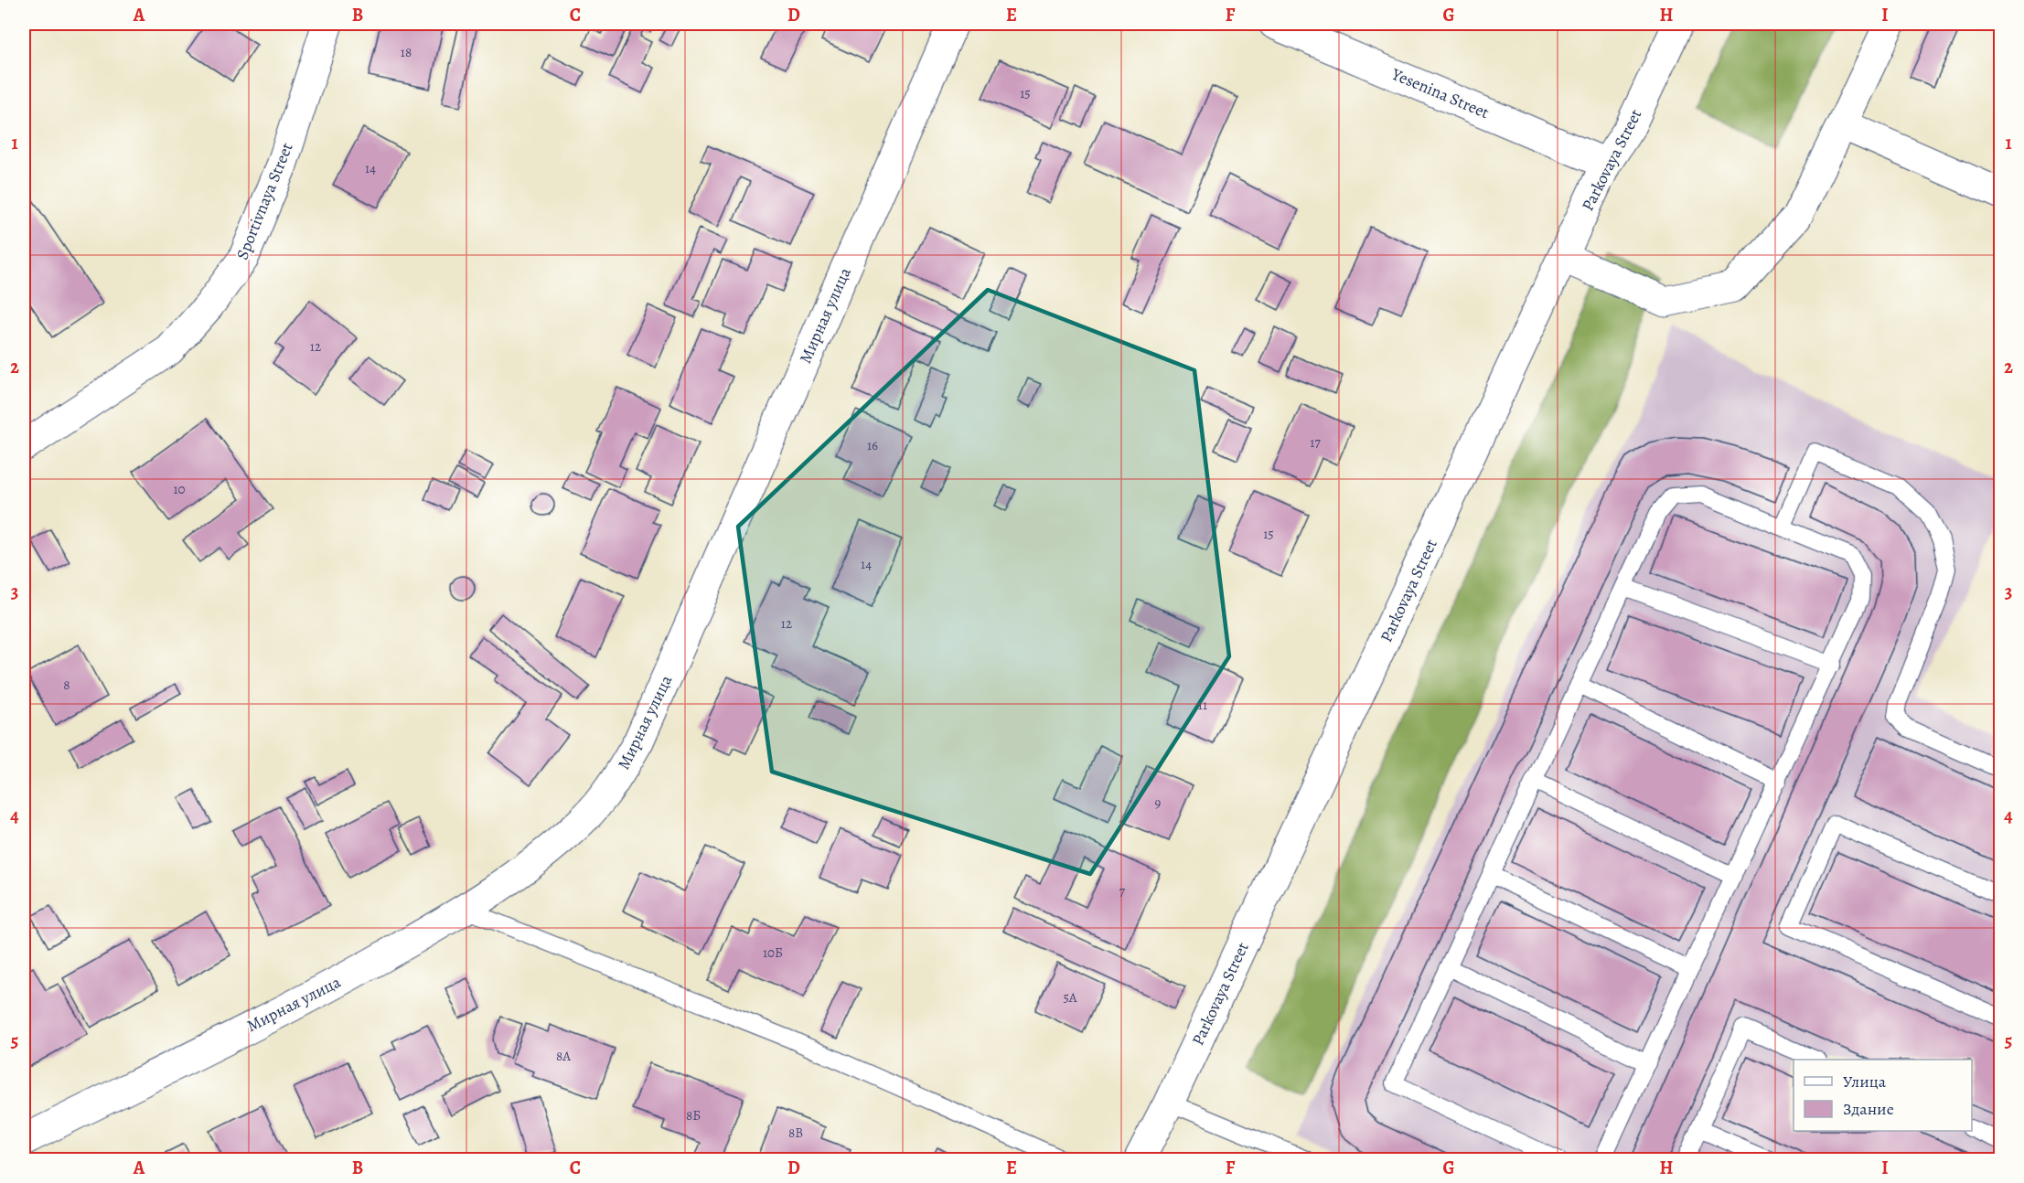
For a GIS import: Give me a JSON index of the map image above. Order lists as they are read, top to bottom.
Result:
{
  "streets": {
    "street": [
      "Yesenina Street",
      "Parkovaya Street",
      "Sportivnaya Street",
      "Мирная улица"
    ]
  },
  "crossings": [
    ["Yesenina Street", "Parkovaya Street"]
  ],
  "house_numbers": [
    "18",
    "15",
    "14",
    "12",
    "17",
    "16",
    "10",
    "15",
    "14",
    "12",
    "8",
    "11",
    "9",
    "7",
    "10Б",
    "5А",
    "8А",
    "8Б",
    "8В"
  ],
  "legend": ["Улица", "Здание"],
  "grid": {
    "columns": [
      "A",
      "B",
      "C",
      "D",
      "E",
      "F",
      "G",
      "H",
      "I"
    ],
    "rows": [
      "1",
      "2",
      "3",
      "4",
      "5"
    ]
  }
}
